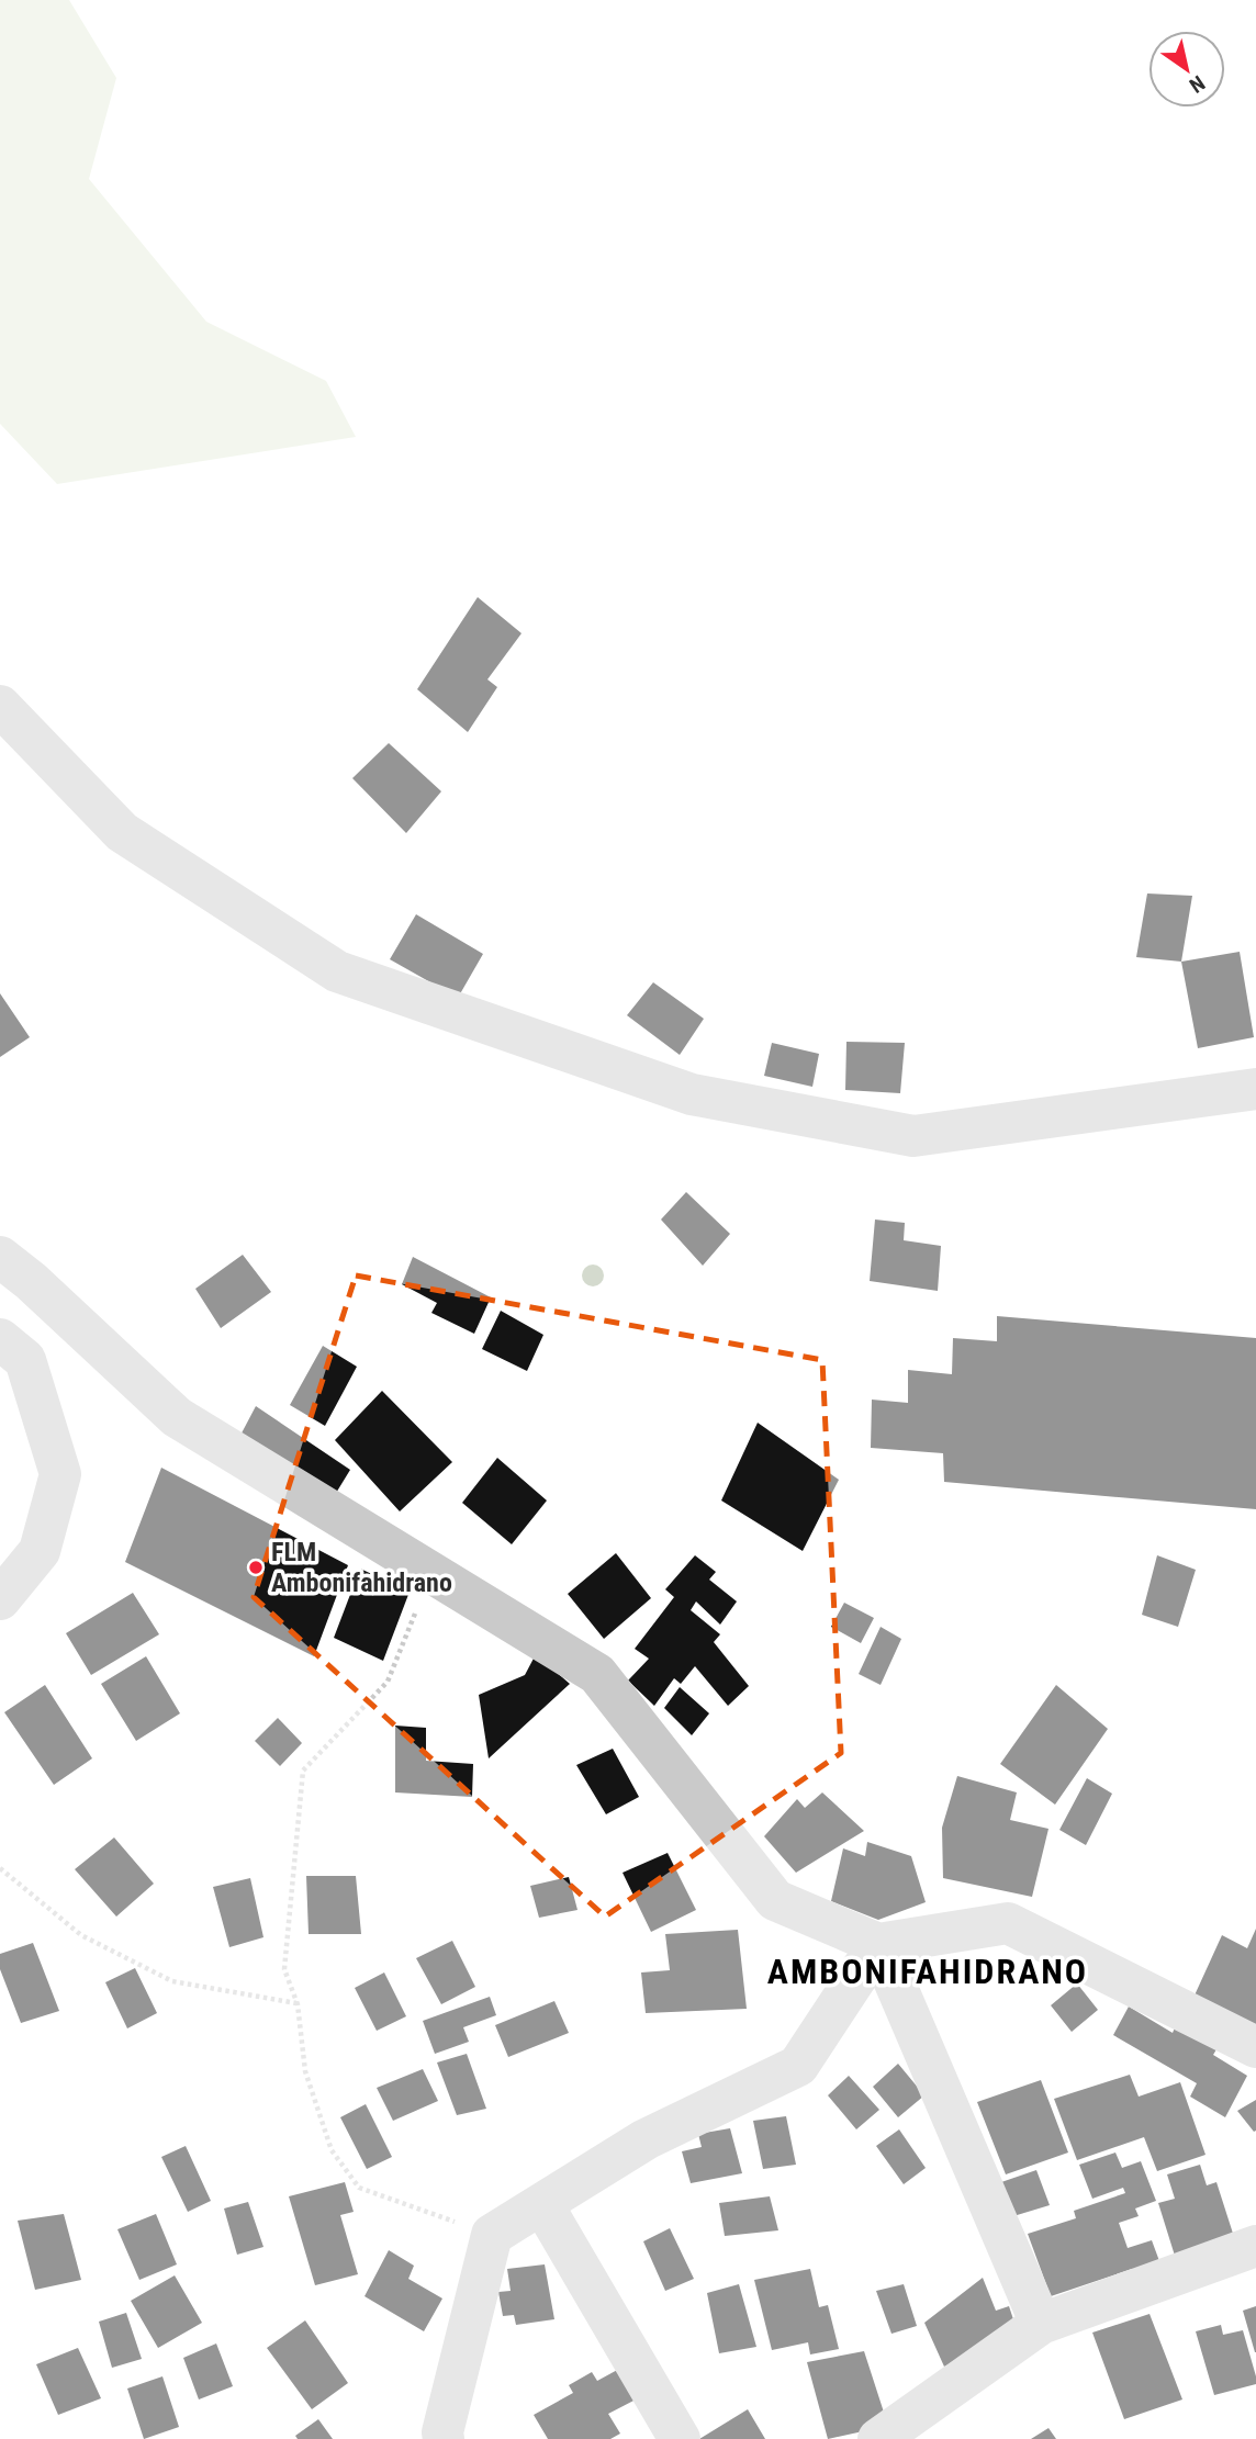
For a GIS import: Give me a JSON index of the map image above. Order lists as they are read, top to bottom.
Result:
{
  "districts": ["AMBONIFAHIDRANO"],
  "places": ["FLM Ambonifahidrano"],
  "north": "bottom right"
}
